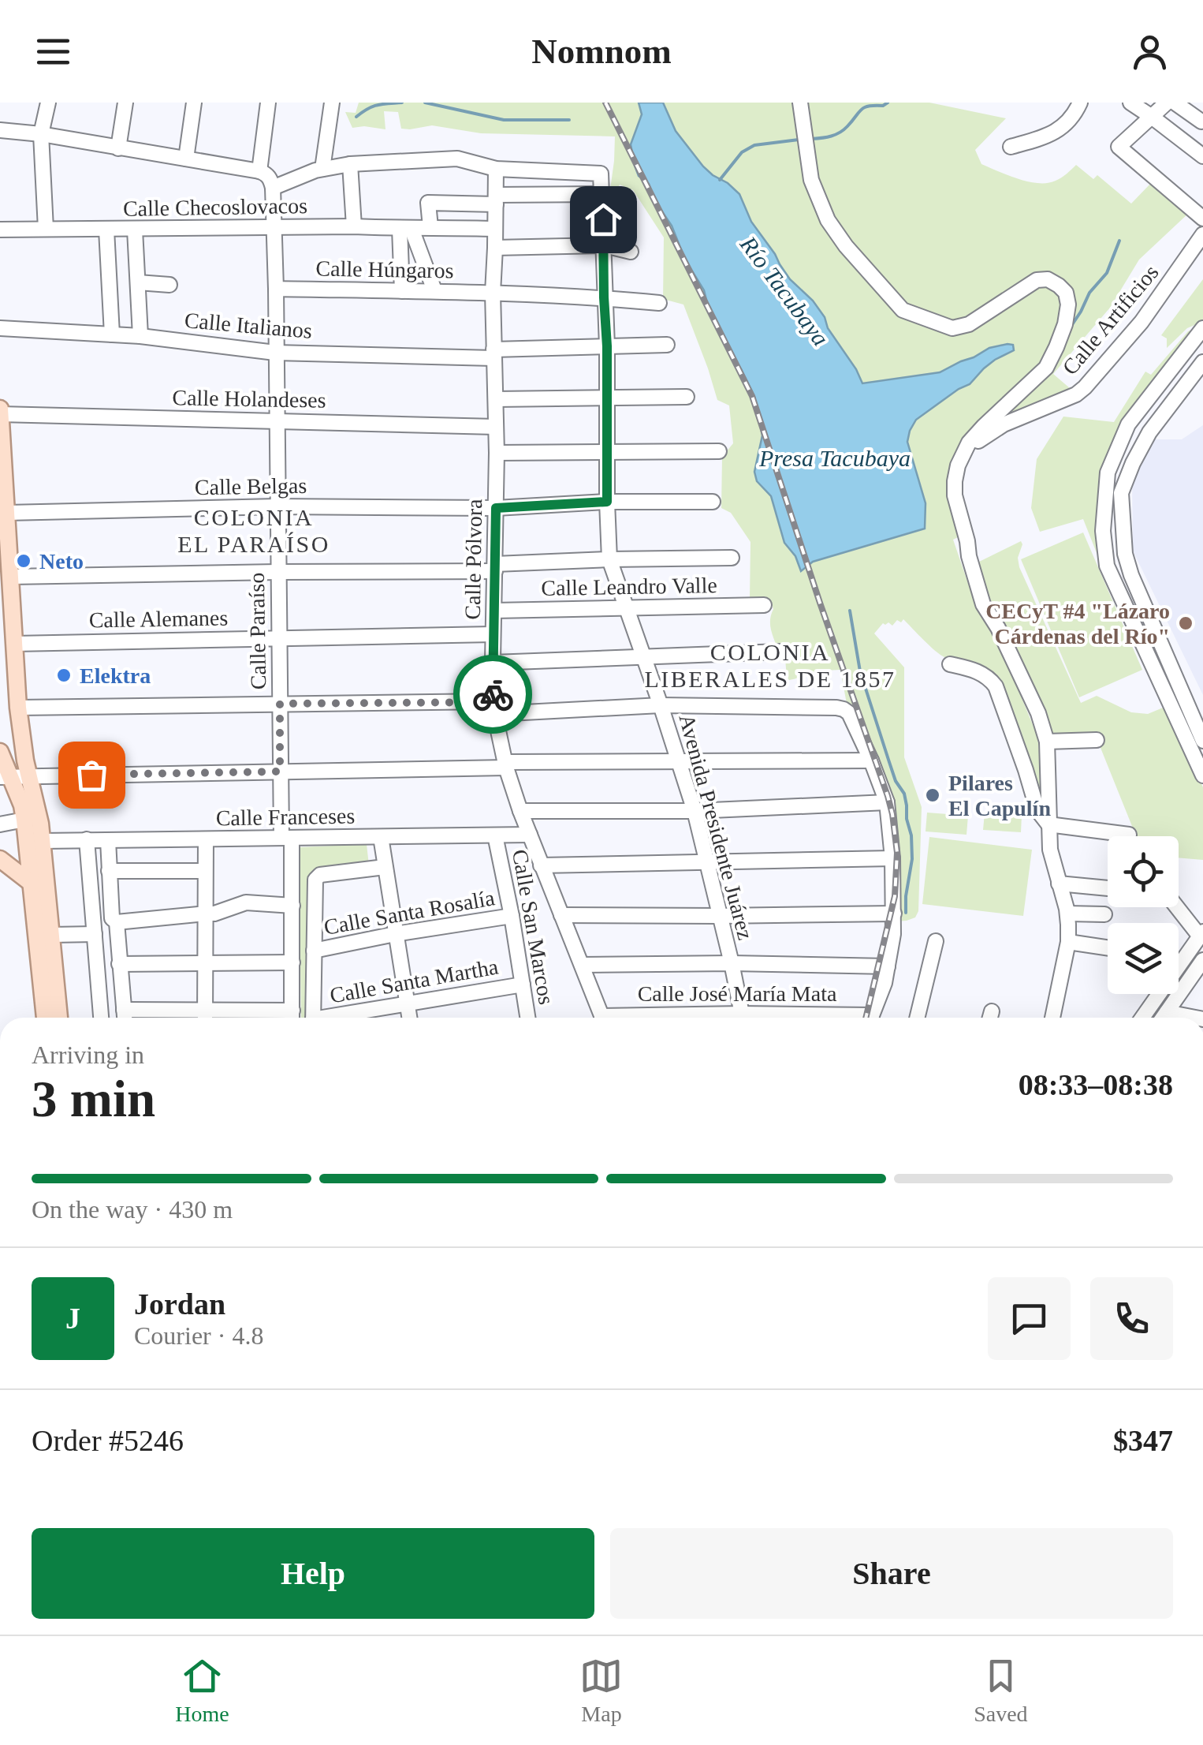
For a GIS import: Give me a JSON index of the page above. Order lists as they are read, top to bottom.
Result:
{
  "streets": {
    "street": [
      "Calle Checoslovacos",
      "Calle Húngaros",
      "Calle Artificios",
      "Calle Italianos",
      "Calle Holandeses",
      "Calle Belgas",
      "Calle Pólvora",
      "Calle Leandro Valle",
      "Calle Alemanes",
      "Calle Paraíso",
      "Calle Franceses",
      "Avenida Presidente Juárez",
      "Calle Santa Rosalía",
      "Calle San Marcos",
      "Calle Santa Martha"
    ]
  },
  "crossings": [
    ["Calle Checoslovacos", "Calle Pólvora"],
    ["Calle Checoslovacos", "Calle Paraíso"],
    ["Calle Húngaros", "Calle Pólvora"],
    ["Calle Húngaros", "Calle Paraíso"],
    ["Calle Húngaros", "Avenida Presidente Juárez"],
    ["Calle Italianos", "Calle Pólvora"],
    ["Calle Italianos", "Calle Paraíso"],
    ["Calle Italianos", "Avenida Presidente Juárez"],
    ["Calle Holandeses", "Calle Pólvora"],
    ["Calle Holandeses", "Calle Paraíso"],
    ["Calle Belgas", "Calle Pólvora"],
    ["Calle Belgas", "Calle Paraíso"],
    ["Calle Belgas", "Avenida Presidente Juárez"],
    ["Calle Pólvora", "Calle Leandro Valle"],
    ["Calle Pólvora", "Calle Alemanes"],
    ["Calle Pólvora", "Calle Franceses"],
    ["Calle Pólvora", "Avenida Presidente Juárez"],
    ["Calle Leandro Valle", "Avenida Presidente Juárez"],
    ["Calle Alemanes", "Calle Paraíso"],
    ["Calle Paraíso", "Calle Franceses"],
    ["Calle Franceses", "Calle San Marcos"],
    ["Calle Santa Rosalía", "Calle San Marcos"],
    ["Calle San Marcos", "Calle Santa Martha"]
  ],
  "districts": ["COLONIA EL PARAÍSO", "COLONIA LIBERALES DE 1857"],
  "water": ["Río Tacubaya", "Presa Tacubaya"],
  "places": [
    "Neto",
    "CECyT #4 \"Lázaro Cárdenas del Río\"",
    "Elektra",
    "Pilares El Capulín"
  ],
  "page": {
    "header": "Nomnom",
    "heading": ["3 min", "Arriving in", "08:33–08:38"],
    "panel": [
      "Jordan",
      "Courier · 4.8",
      "Order #5246",
      "$347"
    ],
    "bar": "On the way · 430 m",
    "round": "J",
    "buttons": ["Help", "Share"],
    "tabs": ["Home", "Map", "Saved"]
  }
}
